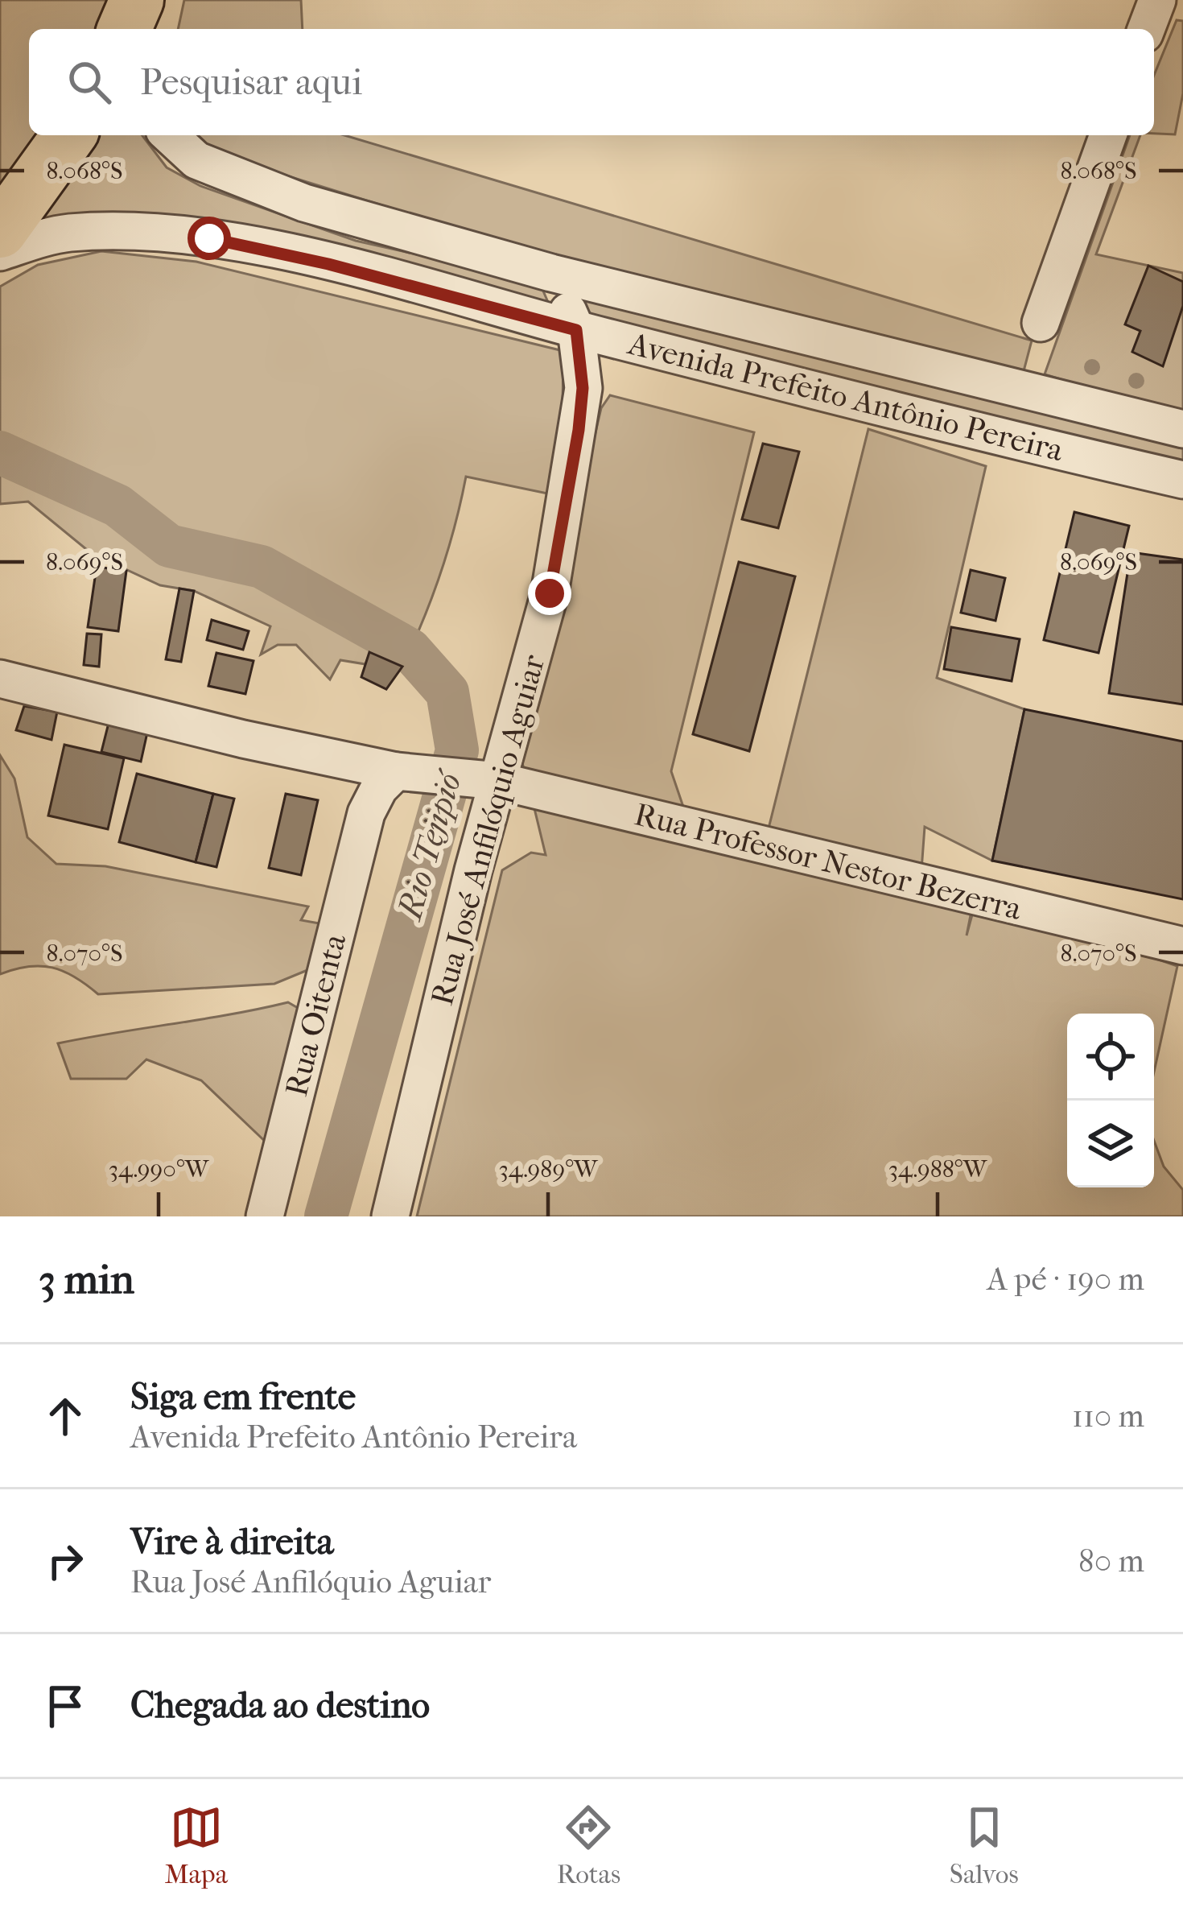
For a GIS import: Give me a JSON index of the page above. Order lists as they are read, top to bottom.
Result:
{
  "streets": {
    "street": [
      "Avenida Prefeito Antônio Pereira",
      "Rua José Anfilóquio Aguiar",
      "Rua Professor Nestor Bezerra",
      "Rua Oitenta"
    ]
  },
  "crossings": [
    ["Avenida Prefeito Antônio Pereira", "Rua José Anfilóquio Aguiar"],
    ["Rua José Anfilóquio Aguiar", "Rua Professor Nestor Bezerra"],
    ["Rua Professor Nestor Bezerra", "Rua Oitenta"]
  ],
  "water": ["Rio Tejipió"],
  "page": {
    "search": "Pesquisar aqui",
    "heading": ["3 min", "A pé · 190 m"],
    "list": [
      ["Siga em frente", "Avenida Prefeito Antônio Pereira", "110 m"],
      ["Vire à direita", "Rua José Anfilóquio Aguiar", "80 m"],
      "Chegada ao destino"
    ],
    "nav": ["Mapa", "Rotas", "Salvos"]
  },
  "coordinates": [
    "8.068°S",
    "8.069°S",
    "8.070°S",
    "34.990°W",
    "34.989°W",
    "34.988°W"
  ]
}
